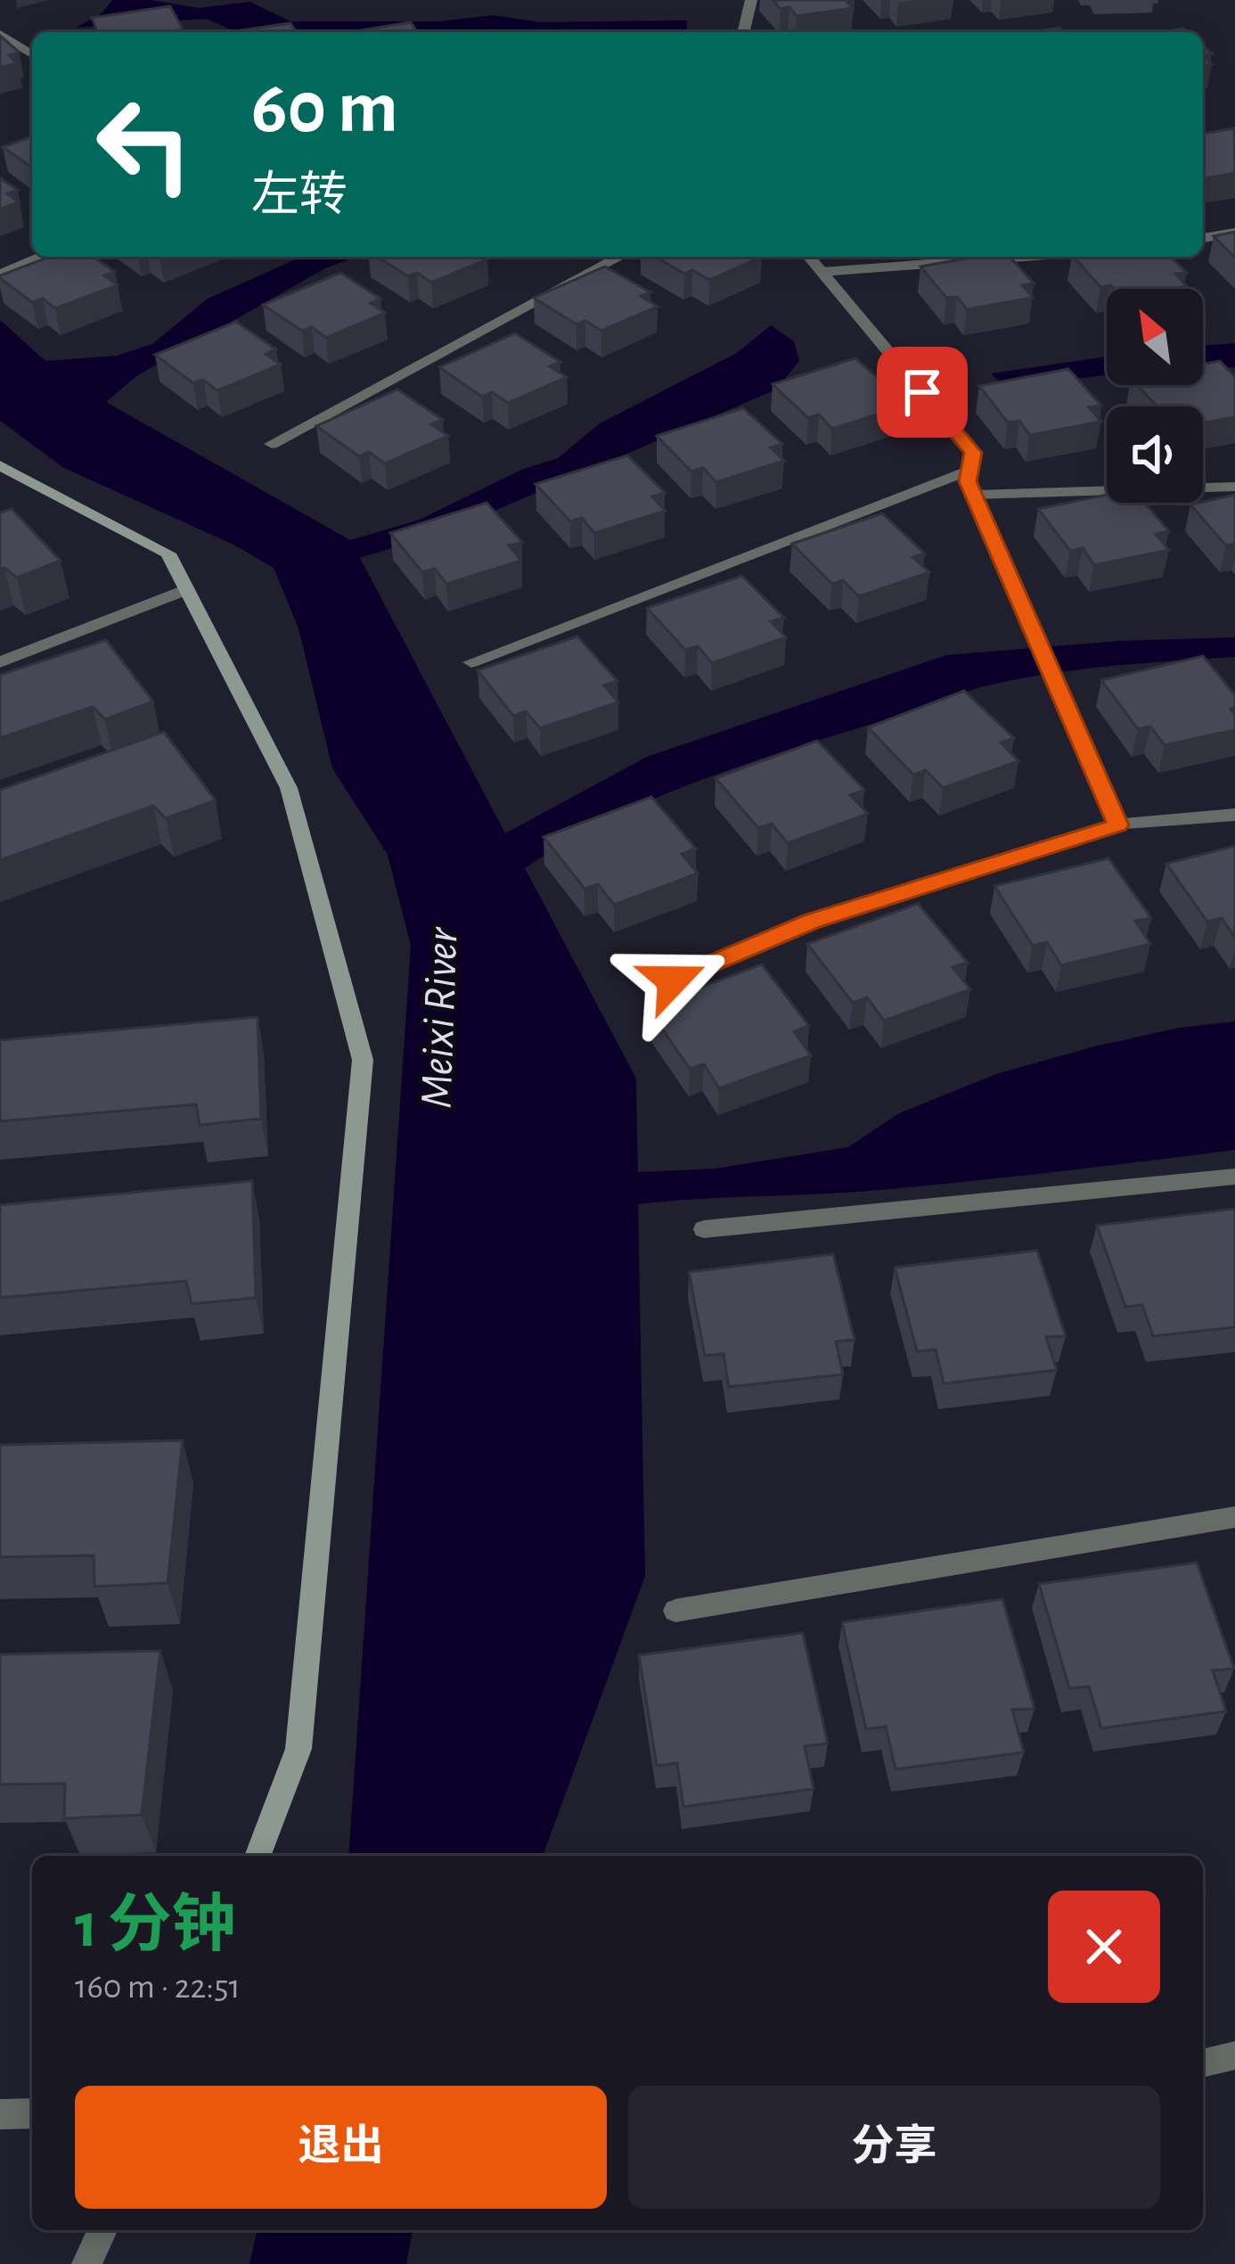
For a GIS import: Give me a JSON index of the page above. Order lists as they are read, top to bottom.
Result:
{
  "water": ["Meixi River"],
  "north": "top left",
  "page": {
    "turn": ["60 m", "左转"],
    "heading": ["1 分钟", "160 m · 22:51"],
    "buttons": ["退出", "分享"]
  }
}
